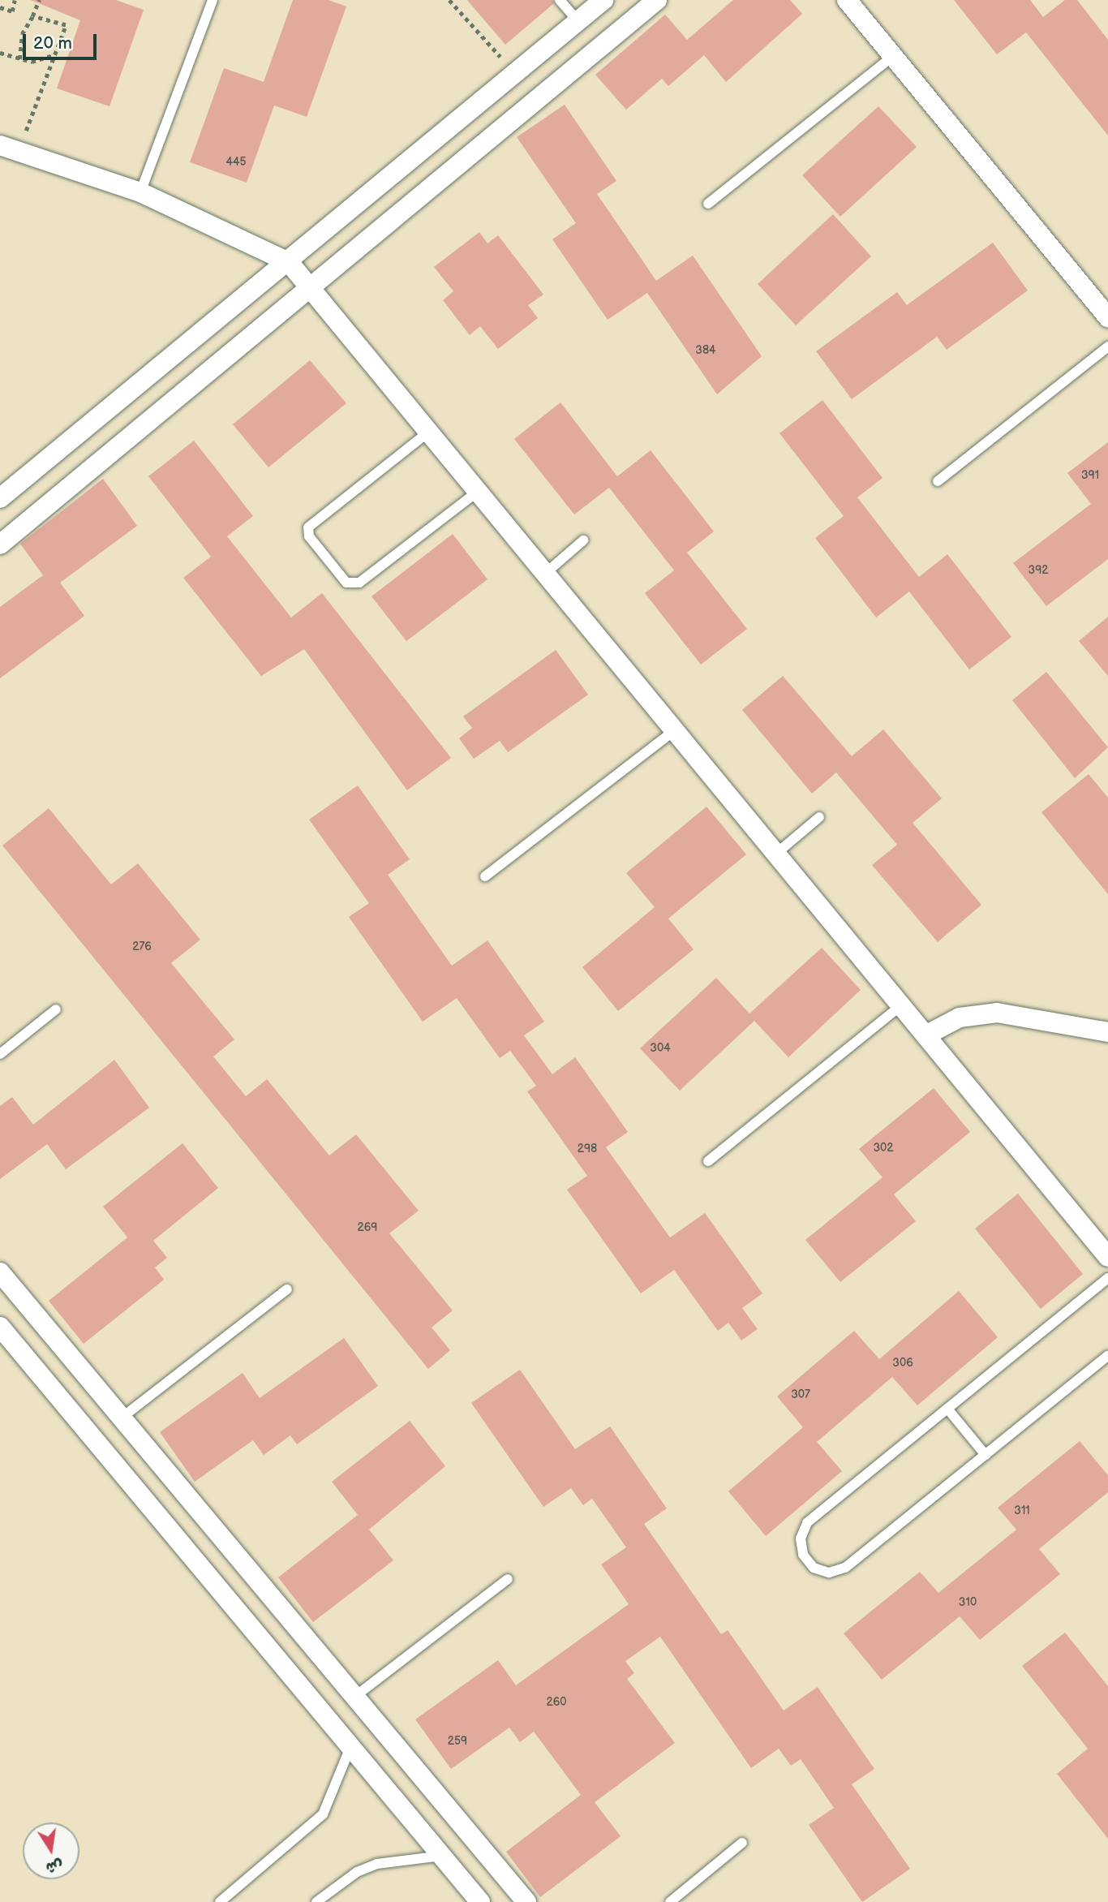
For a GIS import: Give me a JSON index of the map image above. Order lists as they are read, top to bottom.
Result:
{
  "house_numbers": [
    "445",
    "384",
    "391",
    "392",
    "276",
    "304",
    "302",
    "298",
    "269",
    "306",
    "307",
    "311",
    "310",
    "260",
    "259"
  ],
  "scale_bar": "20 m",
  "north": "bottom"
}
